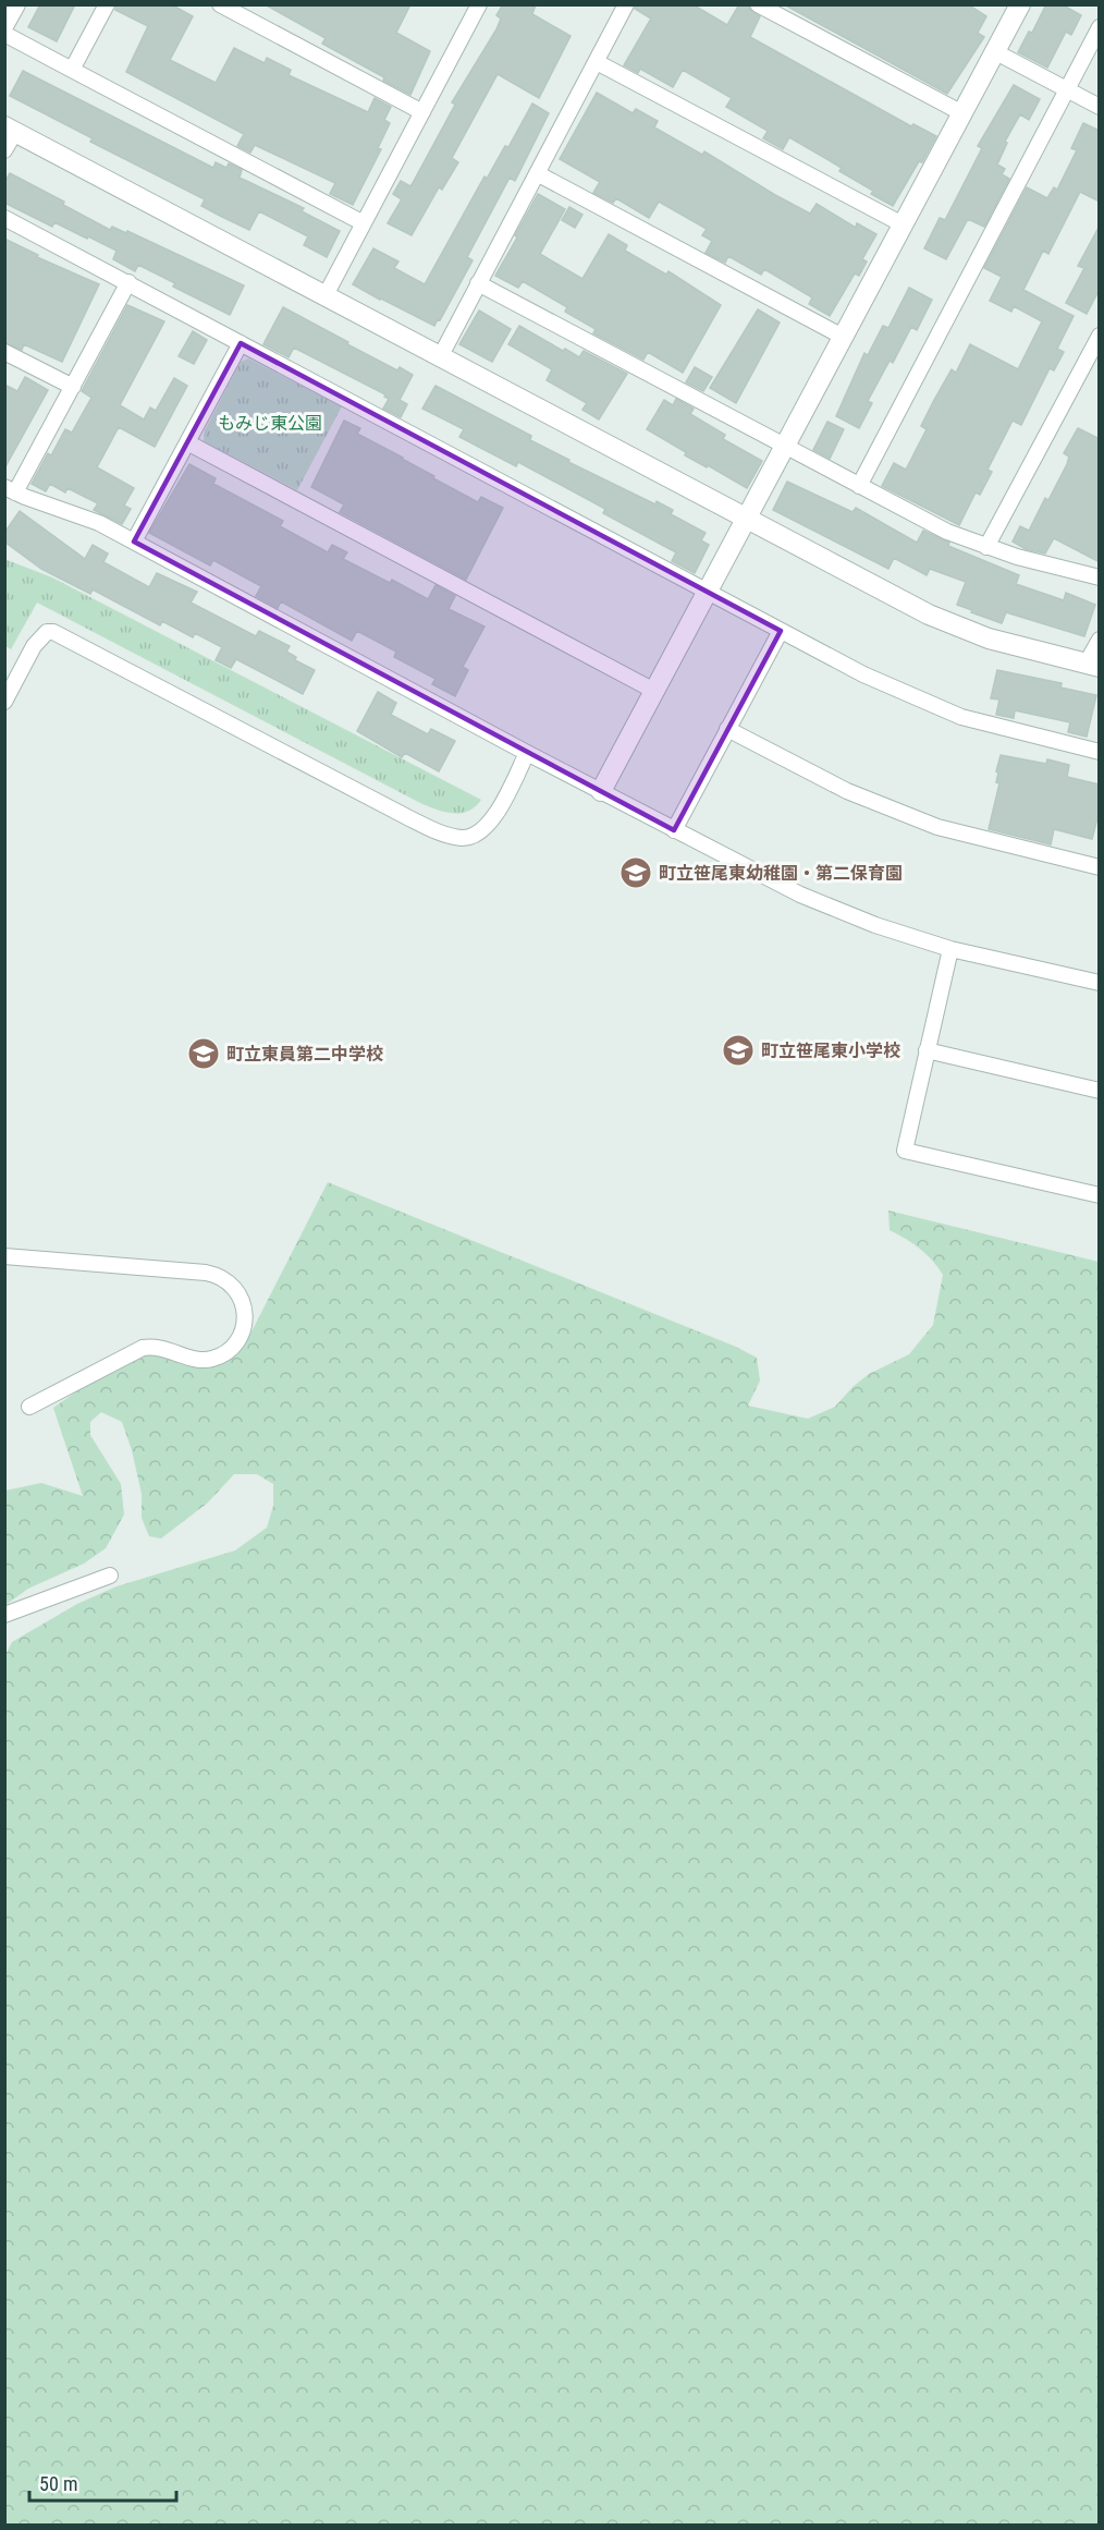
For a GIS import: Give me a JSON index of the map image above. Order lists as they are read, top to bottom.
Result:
{
  "parks": ["もみじ東公園"],
  "places": {
    "school or university": ["町立笹尾東幼稚園・第二保育園", "町立笹尾東小学校", "町立東員第二中学校"]
  },
  "scale_bar": "50 m"
}
